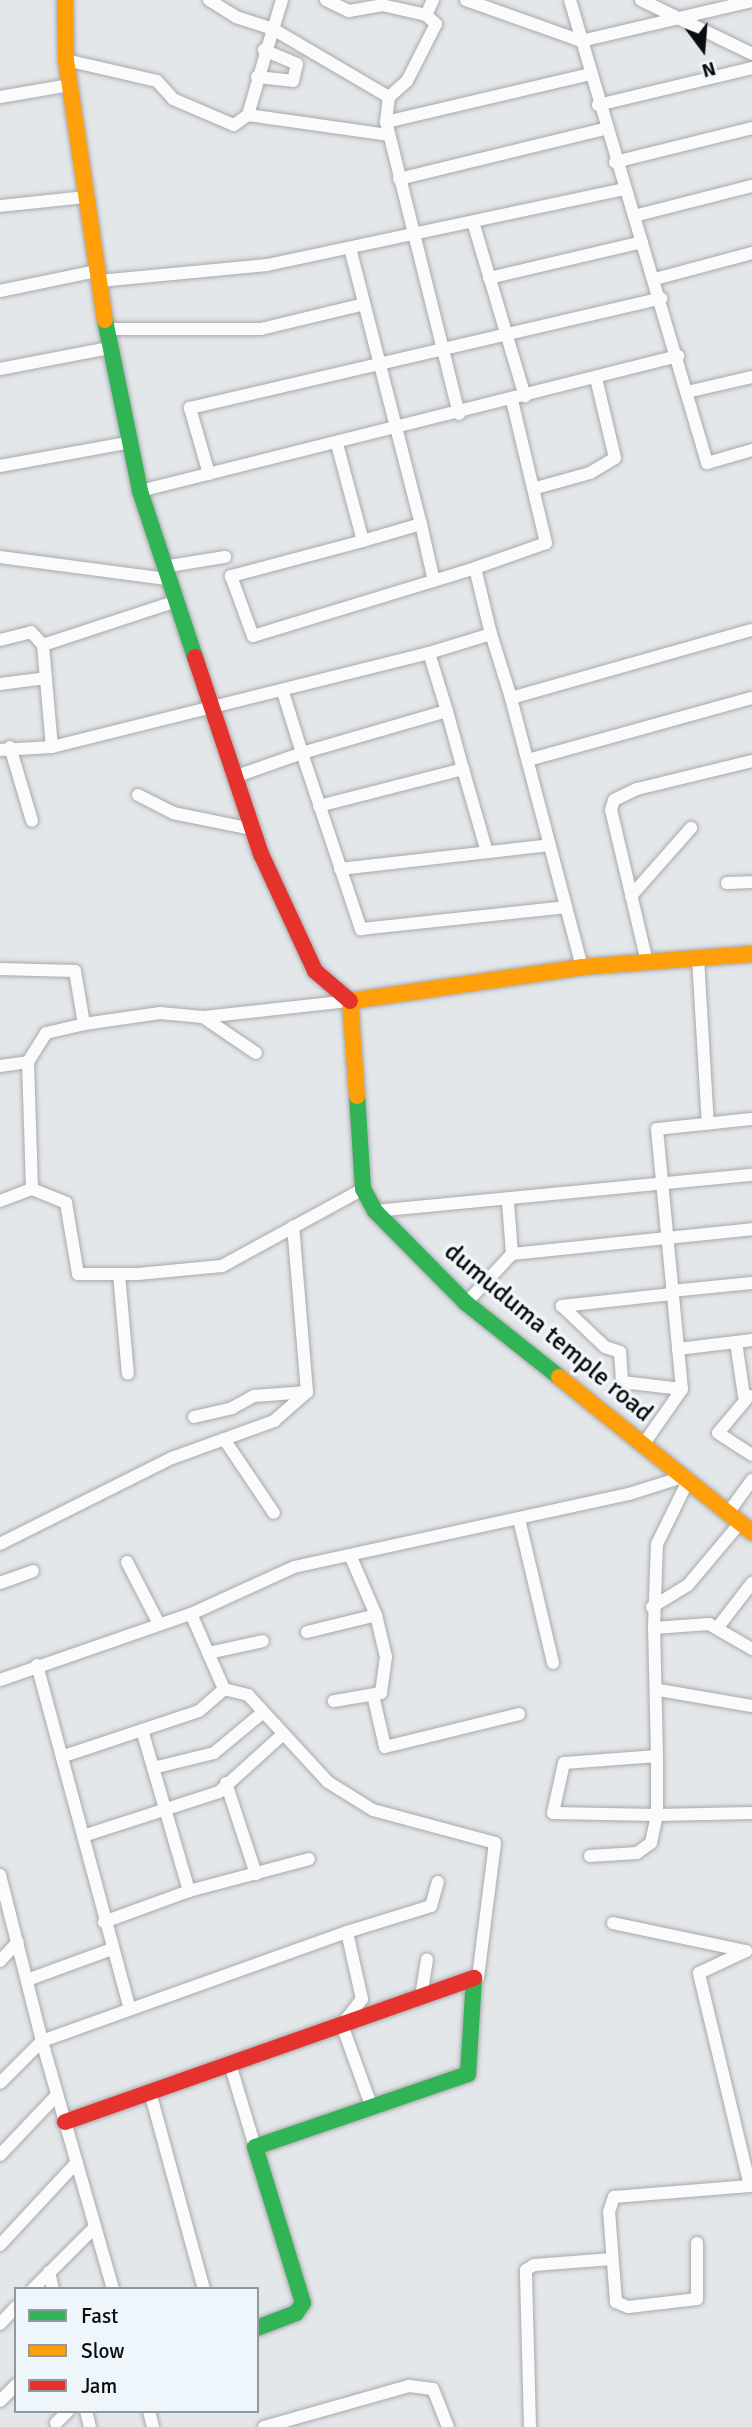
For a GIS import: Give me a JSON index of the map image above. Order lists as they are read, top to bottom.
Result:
{
  "streets": {
    "street": ["dumuduma temple road"]
  },
  "legend": ["Fast", "Slow", "Jam"],
  "north": "bottom"
}
